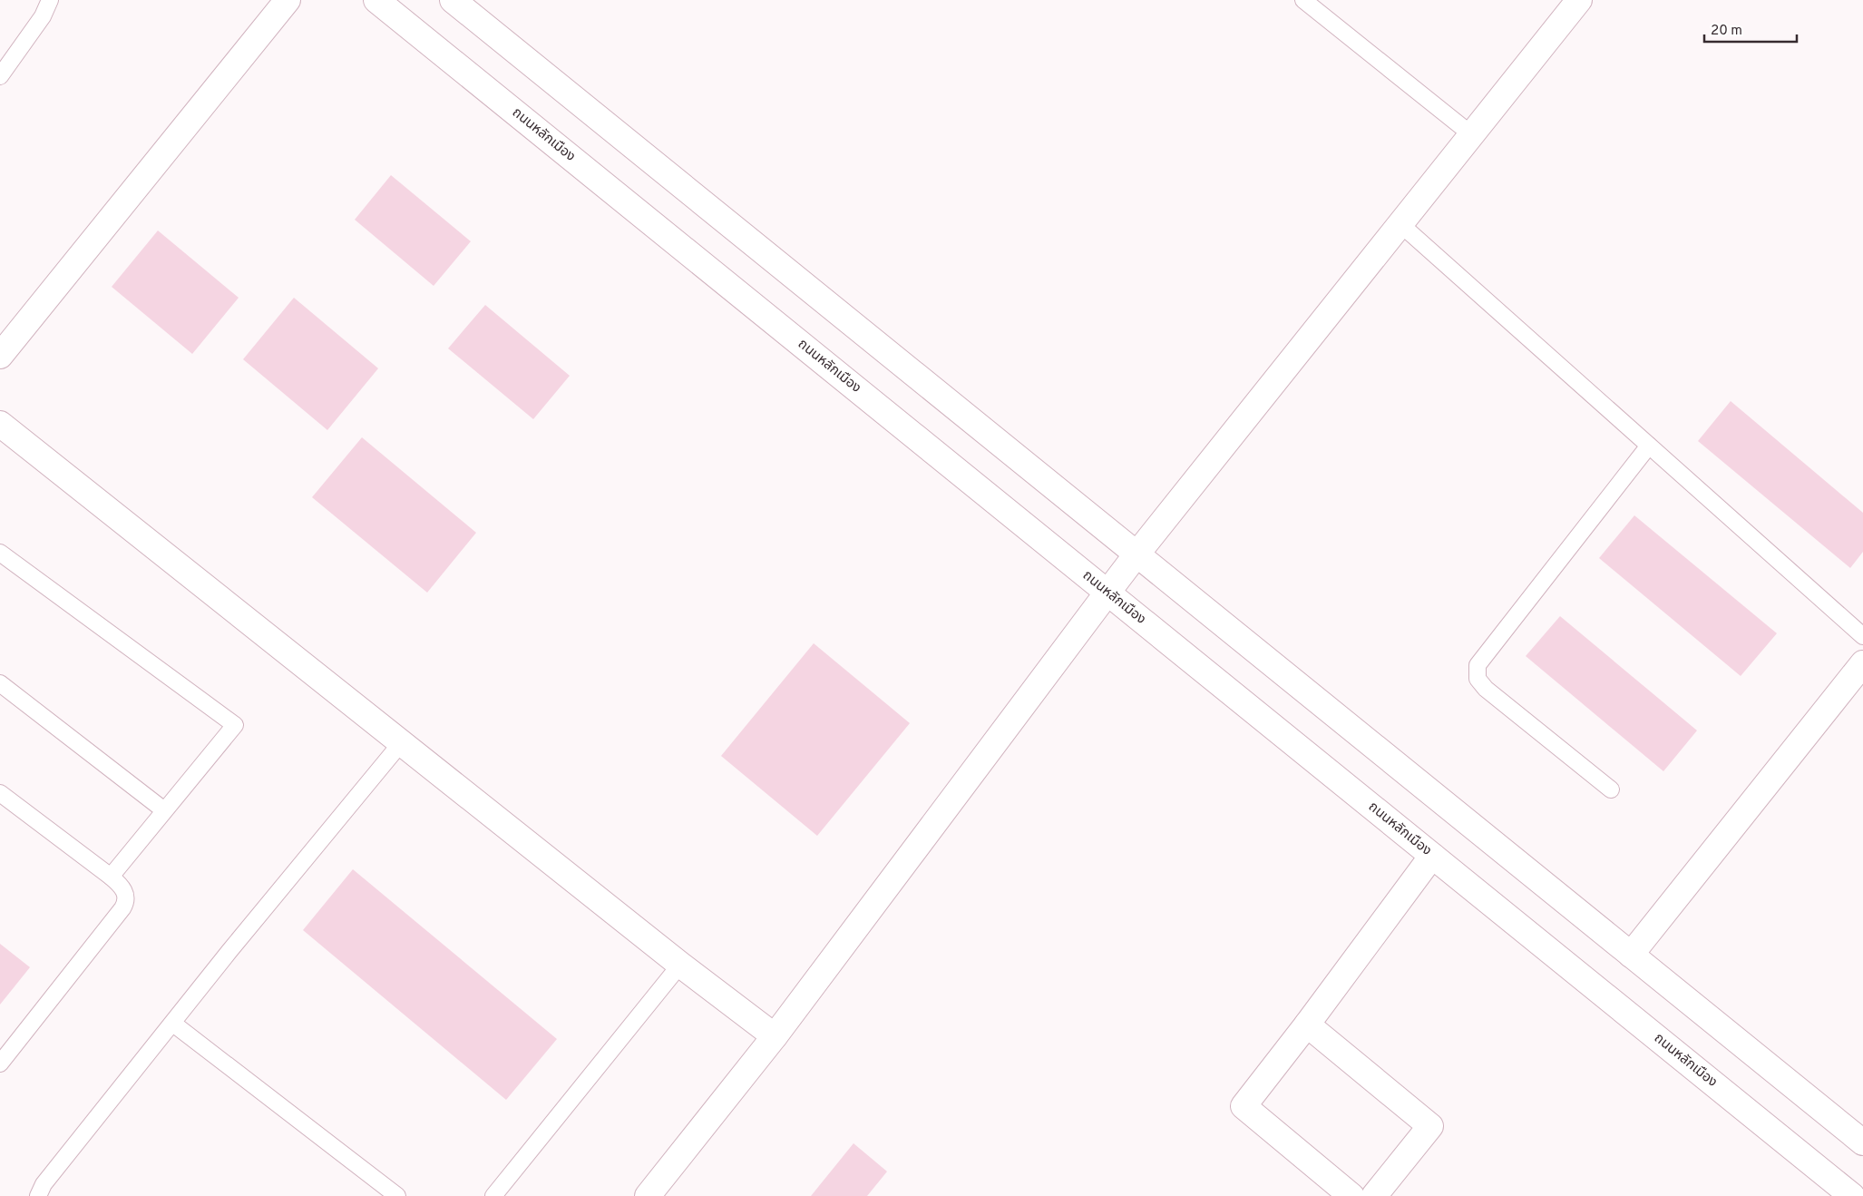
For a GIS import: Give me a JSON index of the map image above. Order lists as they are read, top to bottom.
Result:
{
  "streets": {
    "street": ["ถนนหลักเมือง"]
  },
  "scale_bar": "20 m"
}
